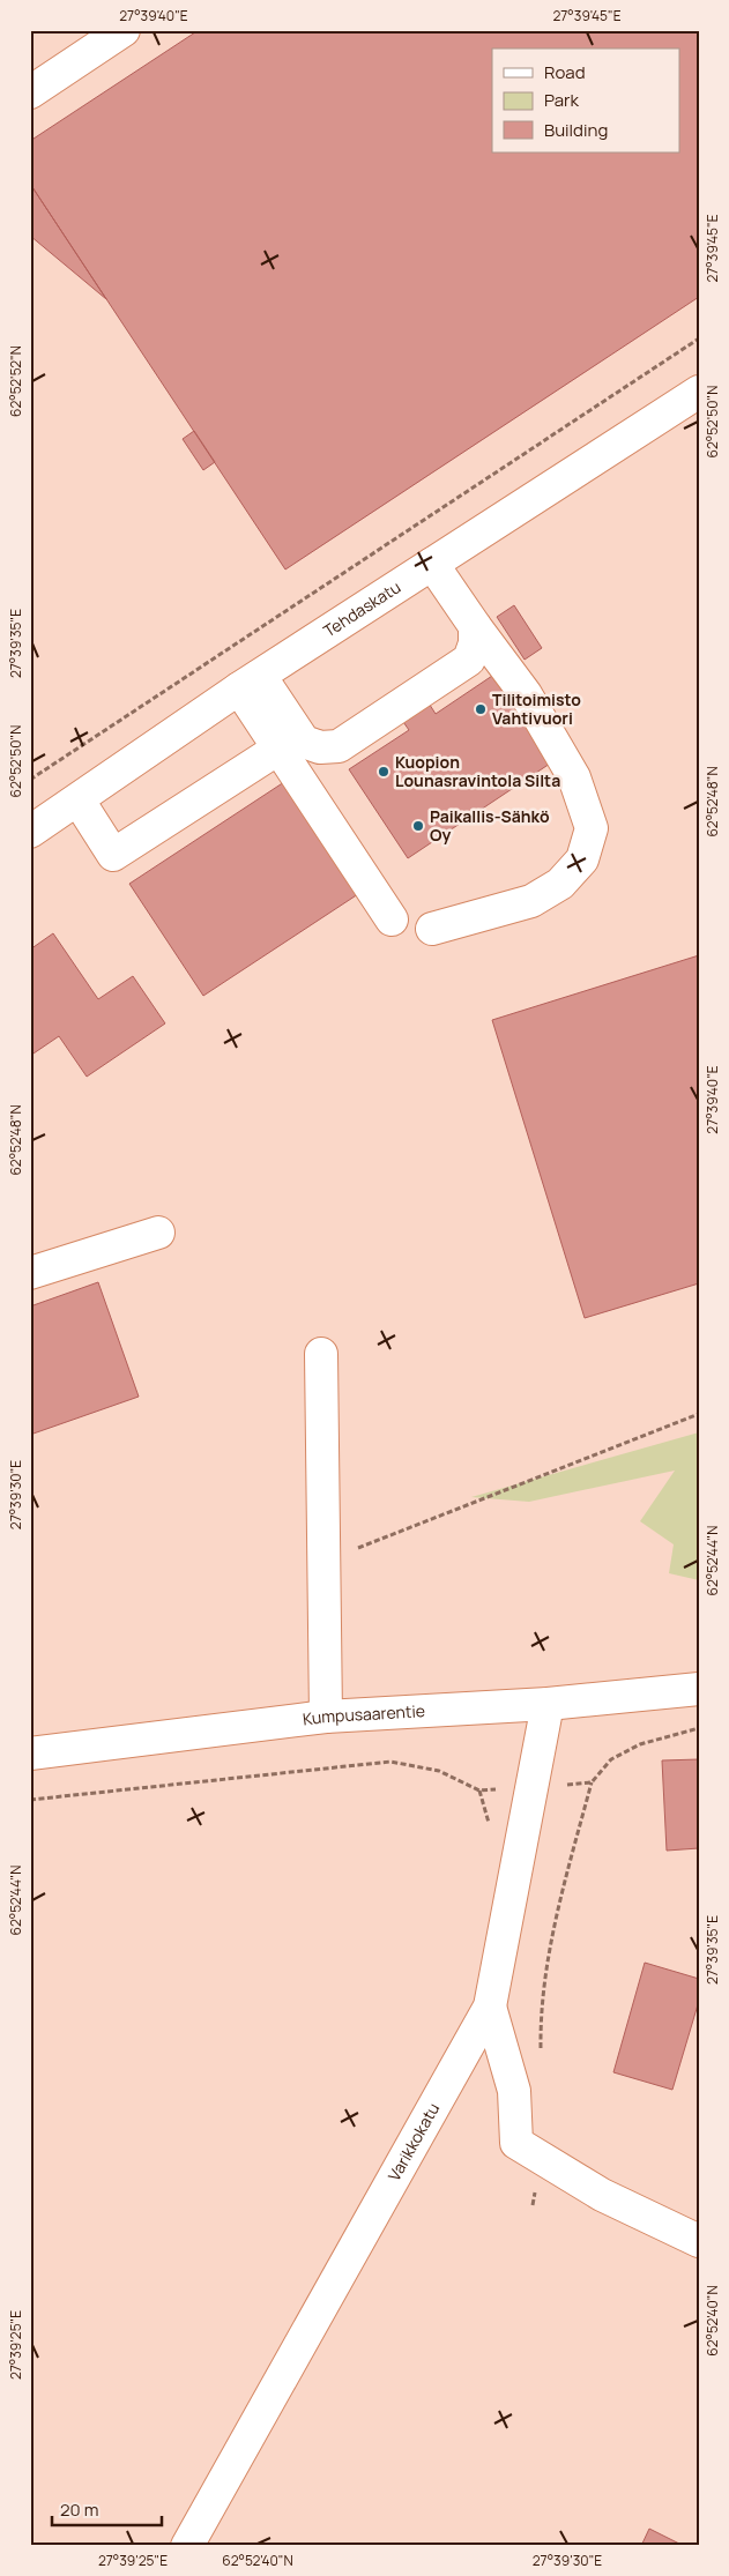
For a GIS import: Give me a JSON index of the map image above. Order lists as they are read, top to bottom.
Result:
{
  "streets": {
    "street": ["Tehdaskatu", "Kumpusaarentie", "Varikkokatu"]
  },
  "crossings": [
    ["Kumpusaarentie", "Varikkokatu"]
  ],
  "places": ["Tilitoimisto Vahtivuori", "Kuopion Lounasravintola Silta", "Paikallis-Sähkö Oy"],
  "legend": ["Road", "Park", "Building"],
  "scale_bar": "20 m",
  "coordinates": [
    "27°39'40\"E",
    "27°39'45\"E",
    "62°52'52\"N",
    "62°52'50\"N",
    "27°39'35\"E",
    "62°52'48\"N",
    "27°39'30\"E",
    "62°52'44\"N",
    "62°52'40\"N",
    "27°39'25\"E"
  ]
}
